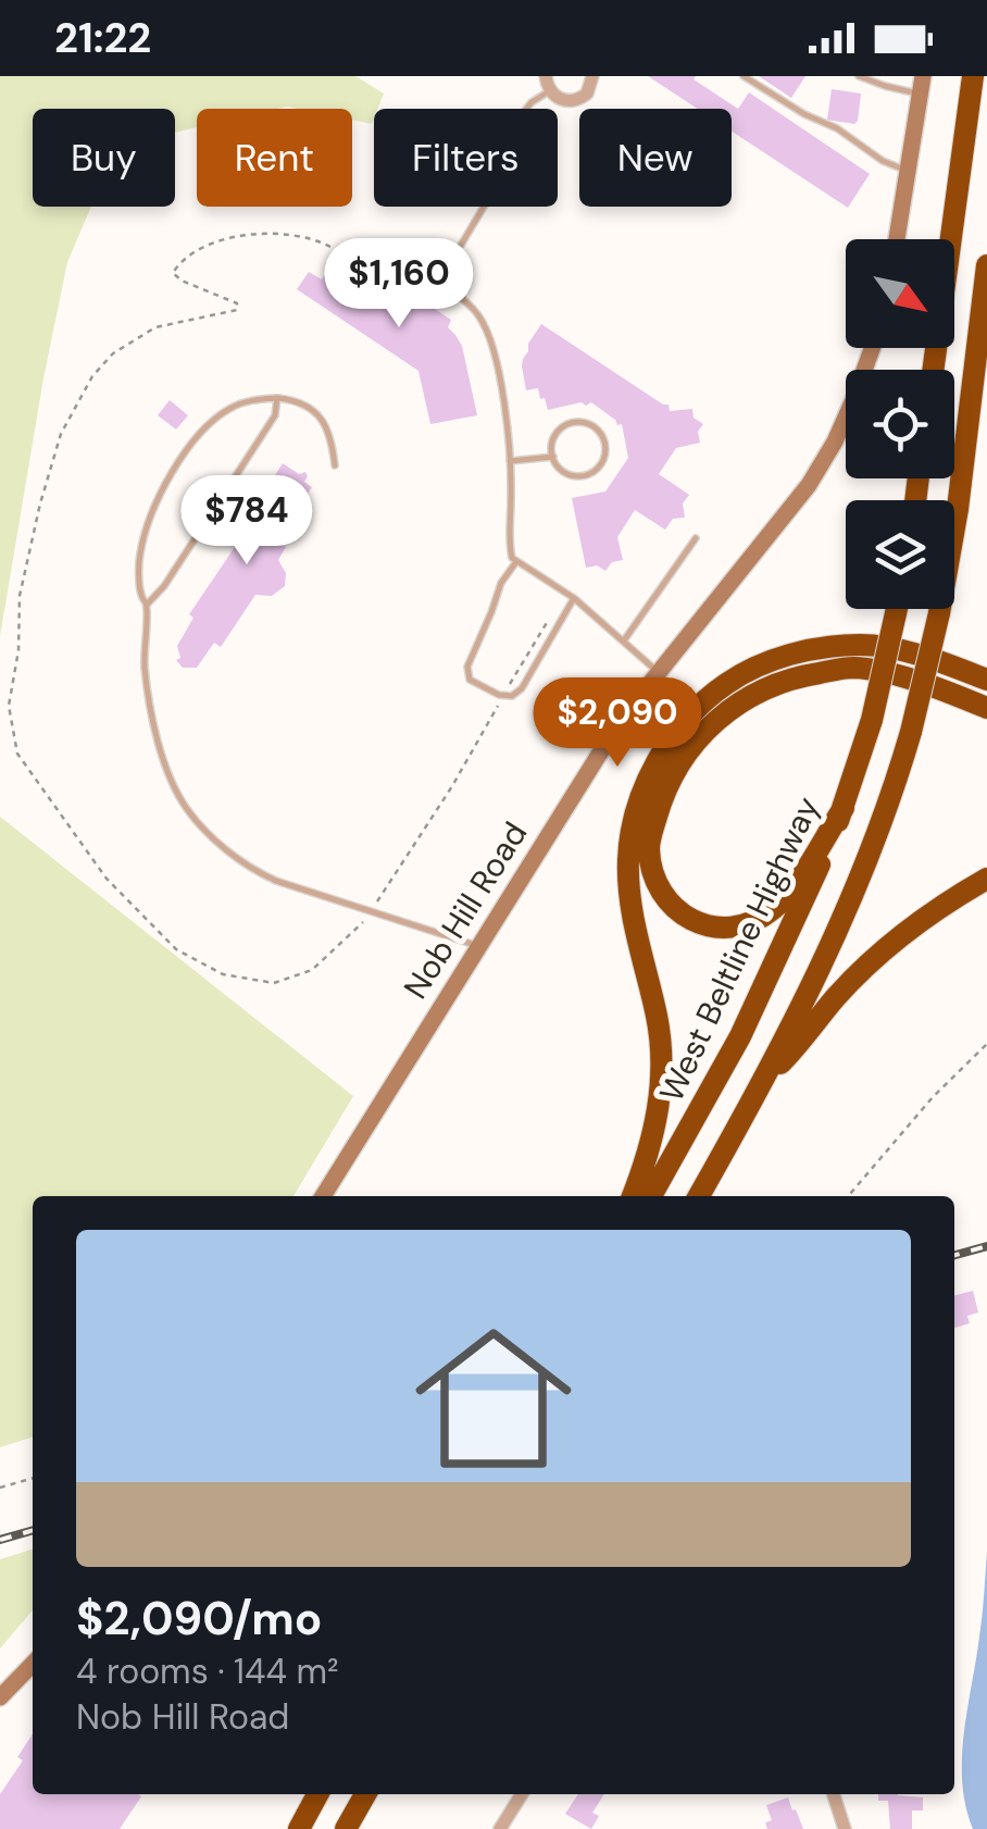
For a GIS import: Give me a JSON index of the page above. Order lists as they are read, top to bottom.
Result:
{
  "streets": {
    "highway": ["West Beltline Highway"],
    "street": ["Nob Hill Road"]
  },
  "north": "bottom right",
  "page": {
    "status": "21:22",
    "chip": [
      "Buy",
      "Rent",
      "Filters",
      "New"
    ],
    "price": ["$1,160", "$784", "$2,090"],
    "list": [
      {
        "name": "$2,090/mo",
        "note": "4 rooms · 144 m² · Nob Hill Road"
      }
    ]
  }
}
